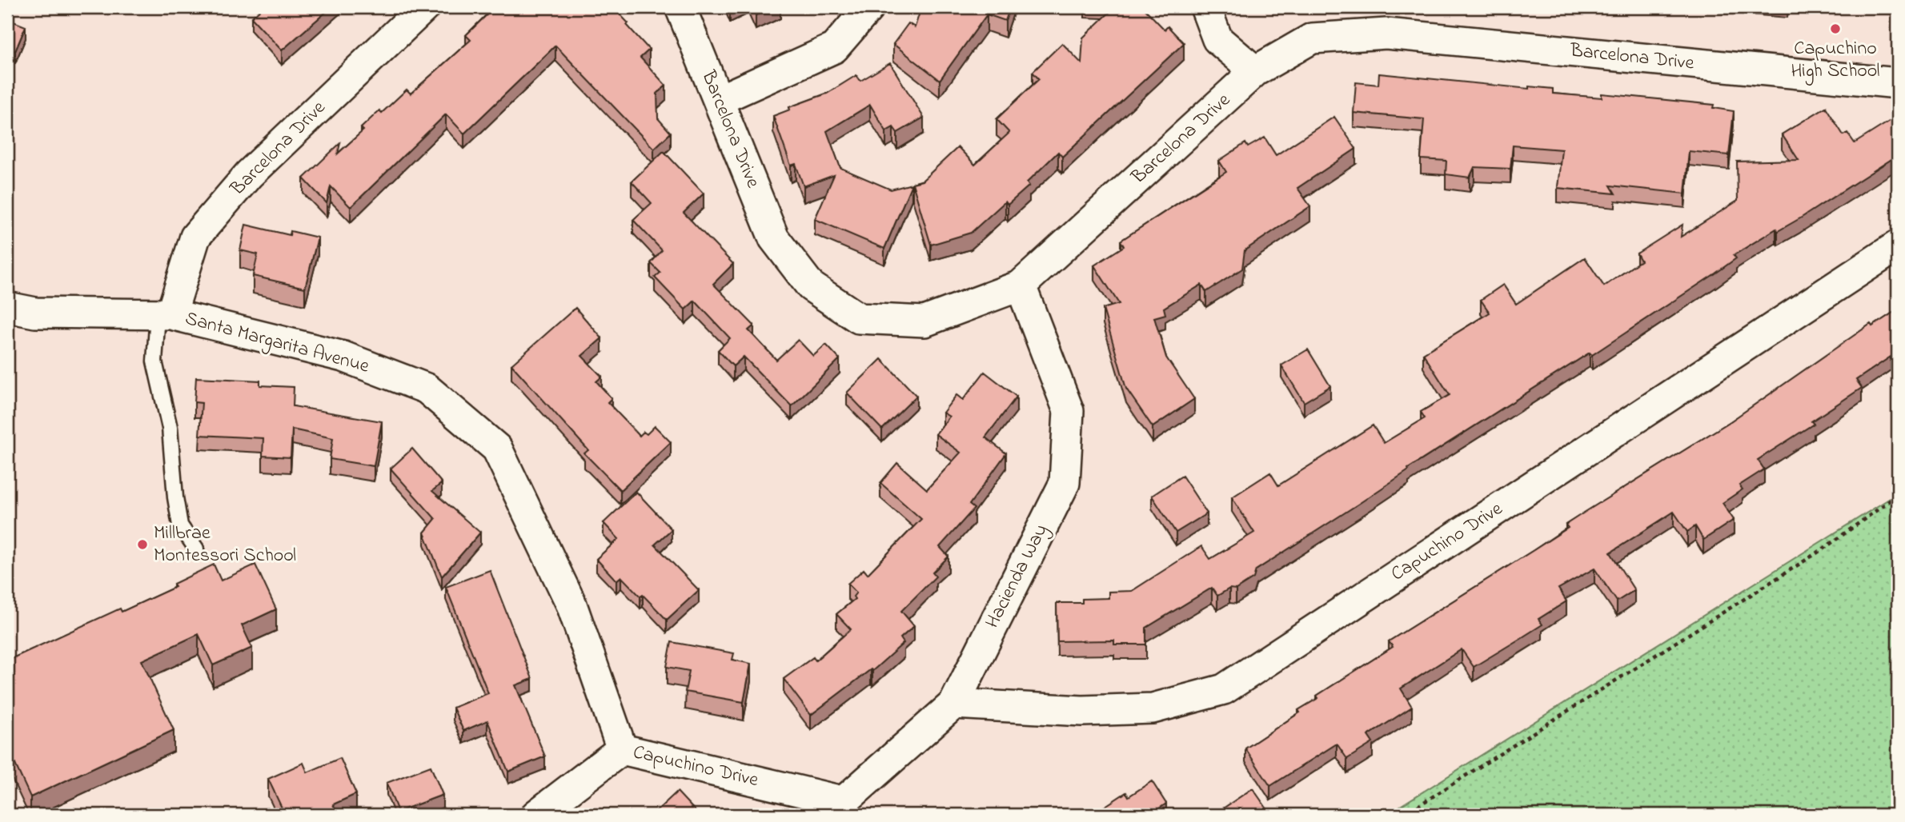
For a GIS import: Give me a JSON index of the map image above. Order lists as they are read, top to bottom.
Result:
{
  "streets": {
    "street": [
      "Barcelona Drive",
      "Santa Margarita Avenue",
      "Capuchino Drive",
      "Hacienda Way"
    ]
  },
  "crossings": [
    ["Barcelona Drive", "Santa Margarita Avenue"],
    ["Barcelona Drive", "Hacienda Way"],
    ["Santa Margarita Avenue", "Capuchino Drive"],
    ["Capuchino Drive", "Hacienda Way"]
  ],
  "places": ["Capuchino High School", "Millbrae Montessori School"]
}
